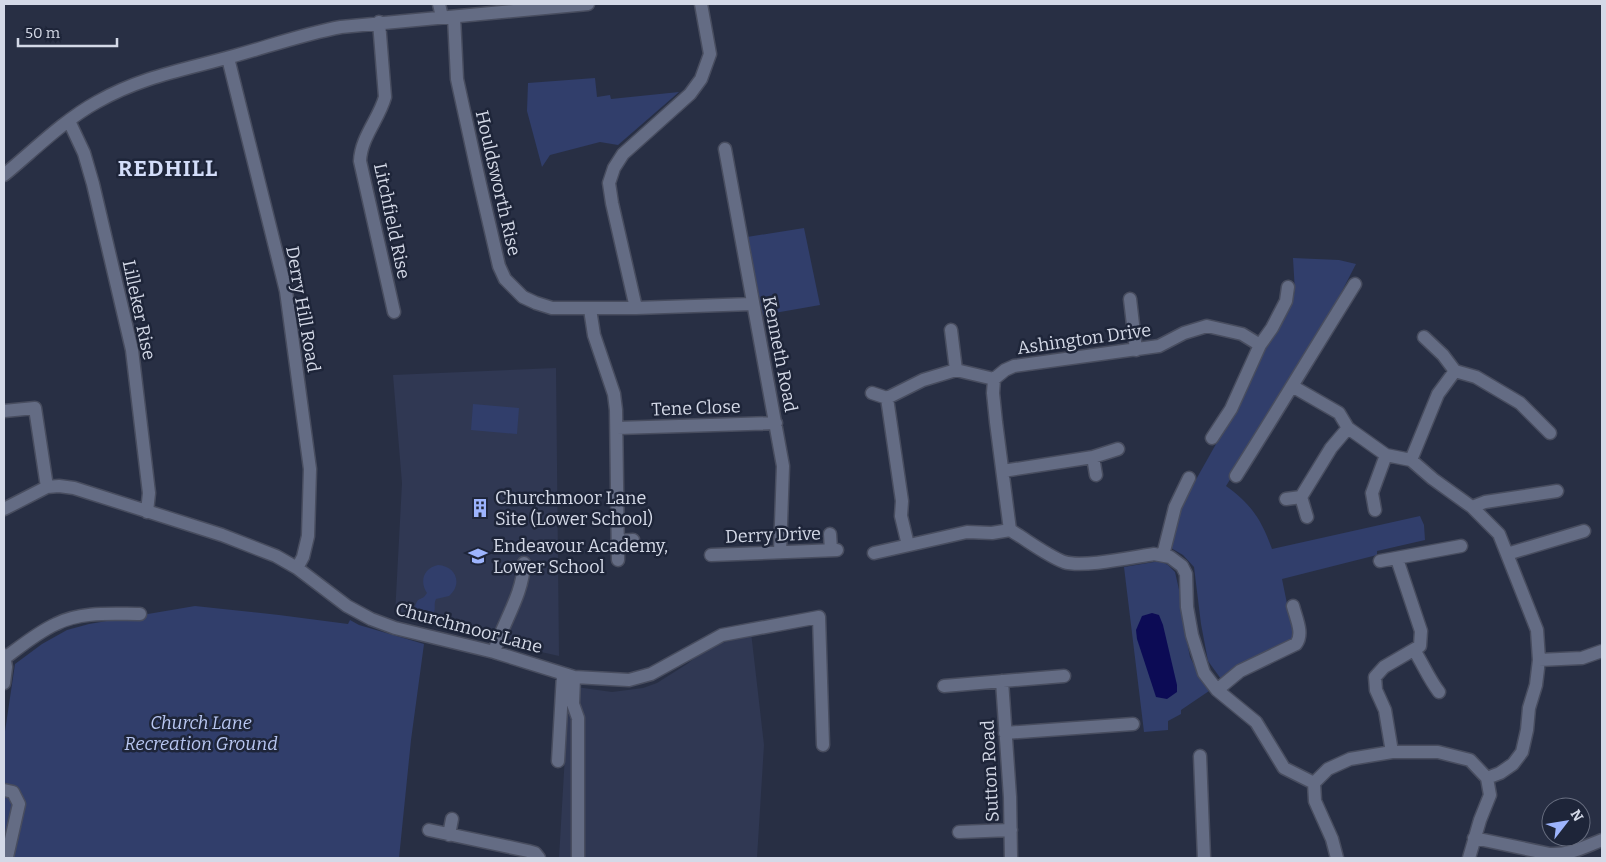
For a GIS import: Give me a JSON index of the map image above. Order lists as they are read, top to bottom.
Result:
{
  "streets": {
    "street": [
      "Houldsworth Rise",
      "Litchfield Rise",
      "Derry Hill Road",
      "Lilleker Rise",
      "Ashington Drive",
      "Kenneth Road",
      "Tene Close",
      "Derry Drive",
      "Churchmoor Lane",
      "Sutton Road"
    ]
  },
  "crossings": [
    ["Houldsworth Rise", "Kenneth Road"],
    ["Derry Hill Road", "Churchmoor Lane"],
    ["Lilleker Rise", "Churchmoor Lane"],
    ["Kenneth Road", "Tene Close"],
    ["Kenneth Road", "Derry Drive"]
  ],
  "districts": ["REDHILL"],
  "parks": ["Church Lane Recreation Ground"],
  "places": {
    "building": ["Churchmoor Lane Site (Lower School)"],
    "school or university": ["Endeavour Academy, Lower School"]
  },
  "scale_bar": "50 m",
  "north": "top right"
}
